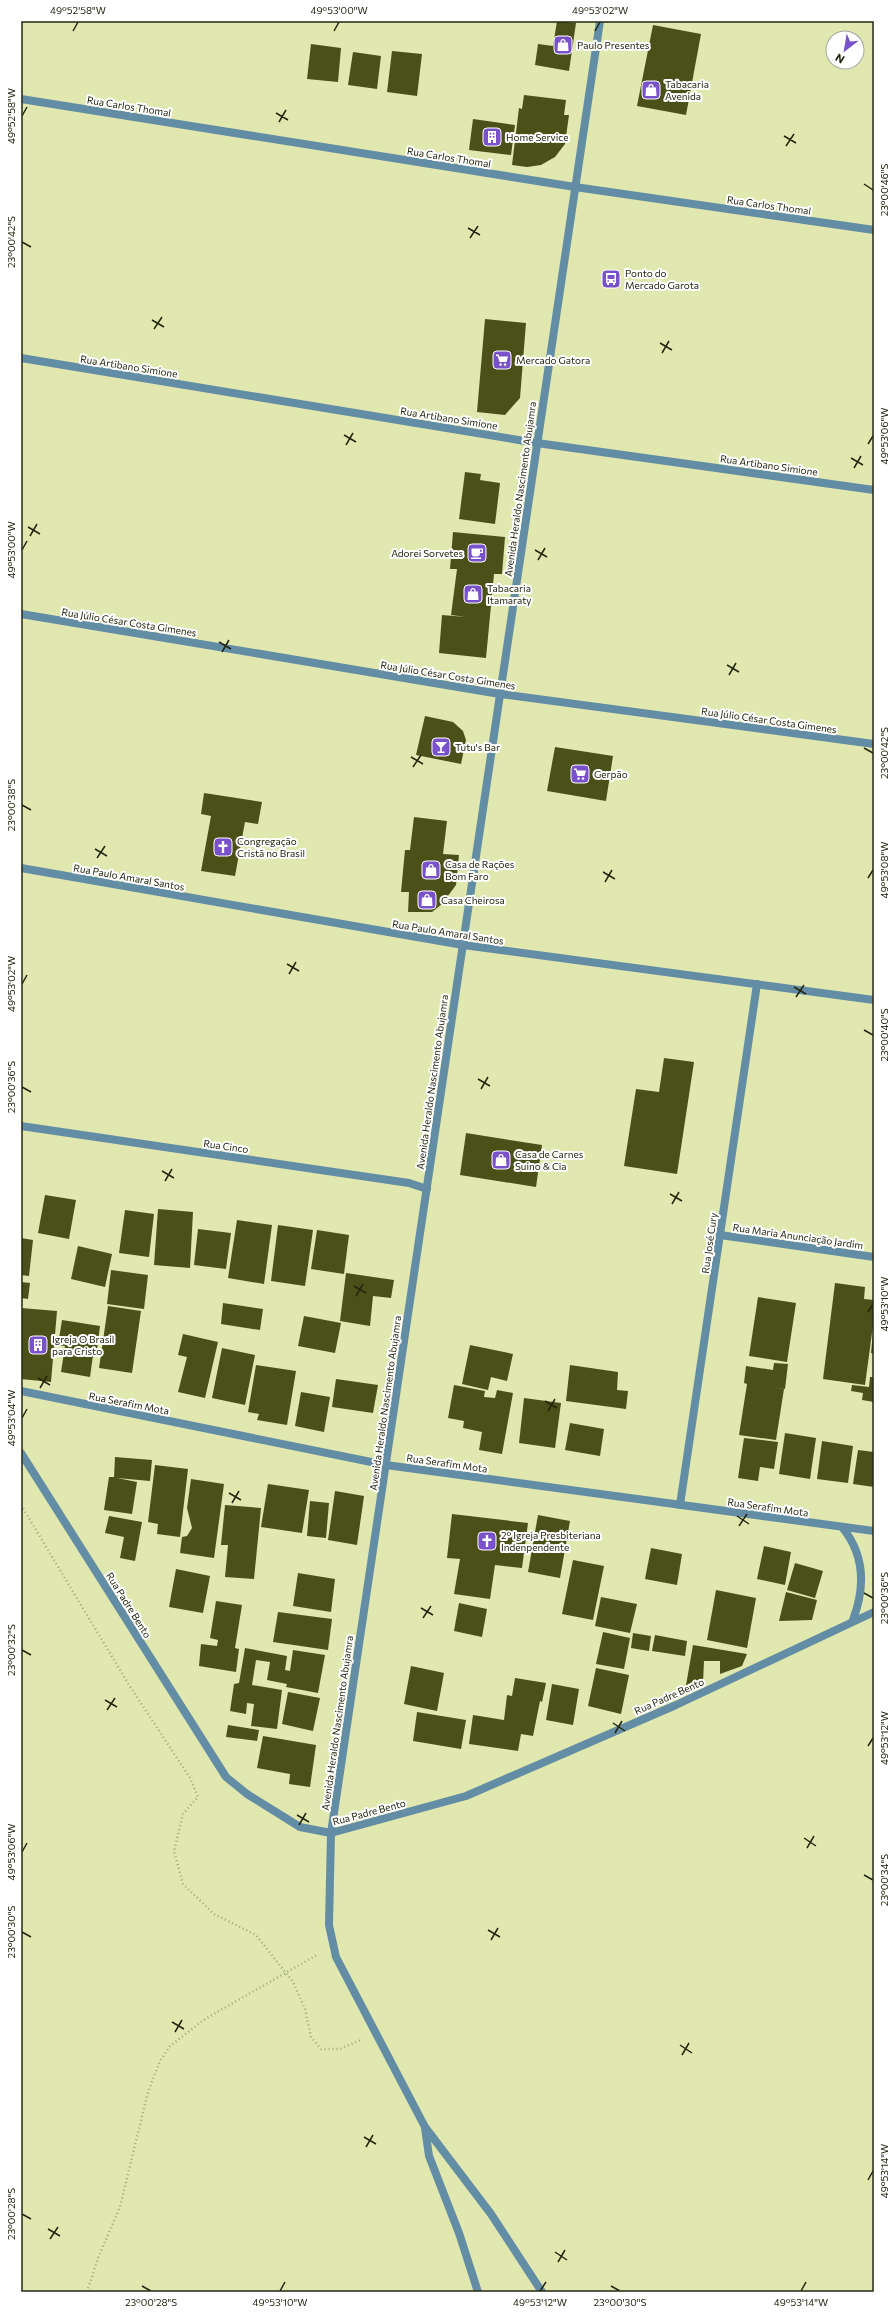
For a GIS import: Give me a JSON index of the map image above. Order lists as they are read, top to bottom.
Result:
{
  "streets": {
    "street": [
      "Rua Carlos Thomal",
      "Rua Artibano Simione",
      "Avenida Heraldo Nascimento Abujamra",
      "Rua Júlio César Costa Gimenes",
      "Rua Paulo Amaral Santos",
      "Rua Cinco",
      "Rua Maria Anunciação Jardim",
      "Rua José Cury",
      "Rua Serafim Mota",
      "Rua Padre Bento"
    ]
  },
  "crossings": [
    ["Rua Carlos Thomal", "Avenida Heraldo Nascimento Abujamra"],
    ["Rua Artibano Simione", "Avenida Heraldo Nascimento Abujamra"],
    ["Avenida Heraldo Nascimento Abujamra", "Rua Júlio César Costa Gimenes"],
    ["Avenida Heraldo Nascimento Abujamra", "Rua Paulo Amaral Santos"],
    ["Avenida Heraldo Nascimento Abujamra", "Rua Cinco"],
    ["Avenida Heraldo Nascimento Abujamra", "Rua Serafim Mota"],
    ["Avenida Heraldo Nascimento Abujamra", "Rua Padre Bento"],
    ["Rua Paulo Amaral Santos", "Rua José Cury"],
    ["Rua Maria Anunciação Jardim", "Rua José Cury"],
    ["Rua José Cury", "Rua Serafim Mota"]
  ],
  "places": {
    "shop": [
      "Paulo Presentes",
      "Tabacaria Avenida",
      "Tabacaria Itamaraty",
      "Casa de Rações Bom Faro",
      "Casa Cheirosa",
      "Casa de Carnes Suino & Cia"
    ],
    "building": ["Home Service", "Igreja O Brasil para Cristo"],
    "bus stop": ["Ponto do Mercado Garota"],
    "supermarket": ["Mercado Gatora", "Gerpão"],
    "cafe": ["Adorei Sorvetes"],
    "bar": ["Tutu's Bar"],
    "church": ["Congregação Cristã no Brasil", "2° Igreja Presbiteriana Indenpendente"]
  },
  "north": "bottom left",
  "coordinates": [
    "49°52'58\"W",
    "49°53'00\"W",
    "49°53'02\"W",
    "23°00'46\"S",
    "23°00'42\"S",
    "49°53'06\"W",
    "23°00'38\"S",
    "49°53'08\"W",
    "23°00'40\"S",
    "23°00'36\"S",
    "49°53'10\"W",
    "49°53'04\"W",
    "23°00'32\"S",
    "49°53'12\"W",
    "23°00'34\"S",
    "23°00'30\"S",
    "49°53'14\"W",
    "23°00'28\"S"
  ]
}
